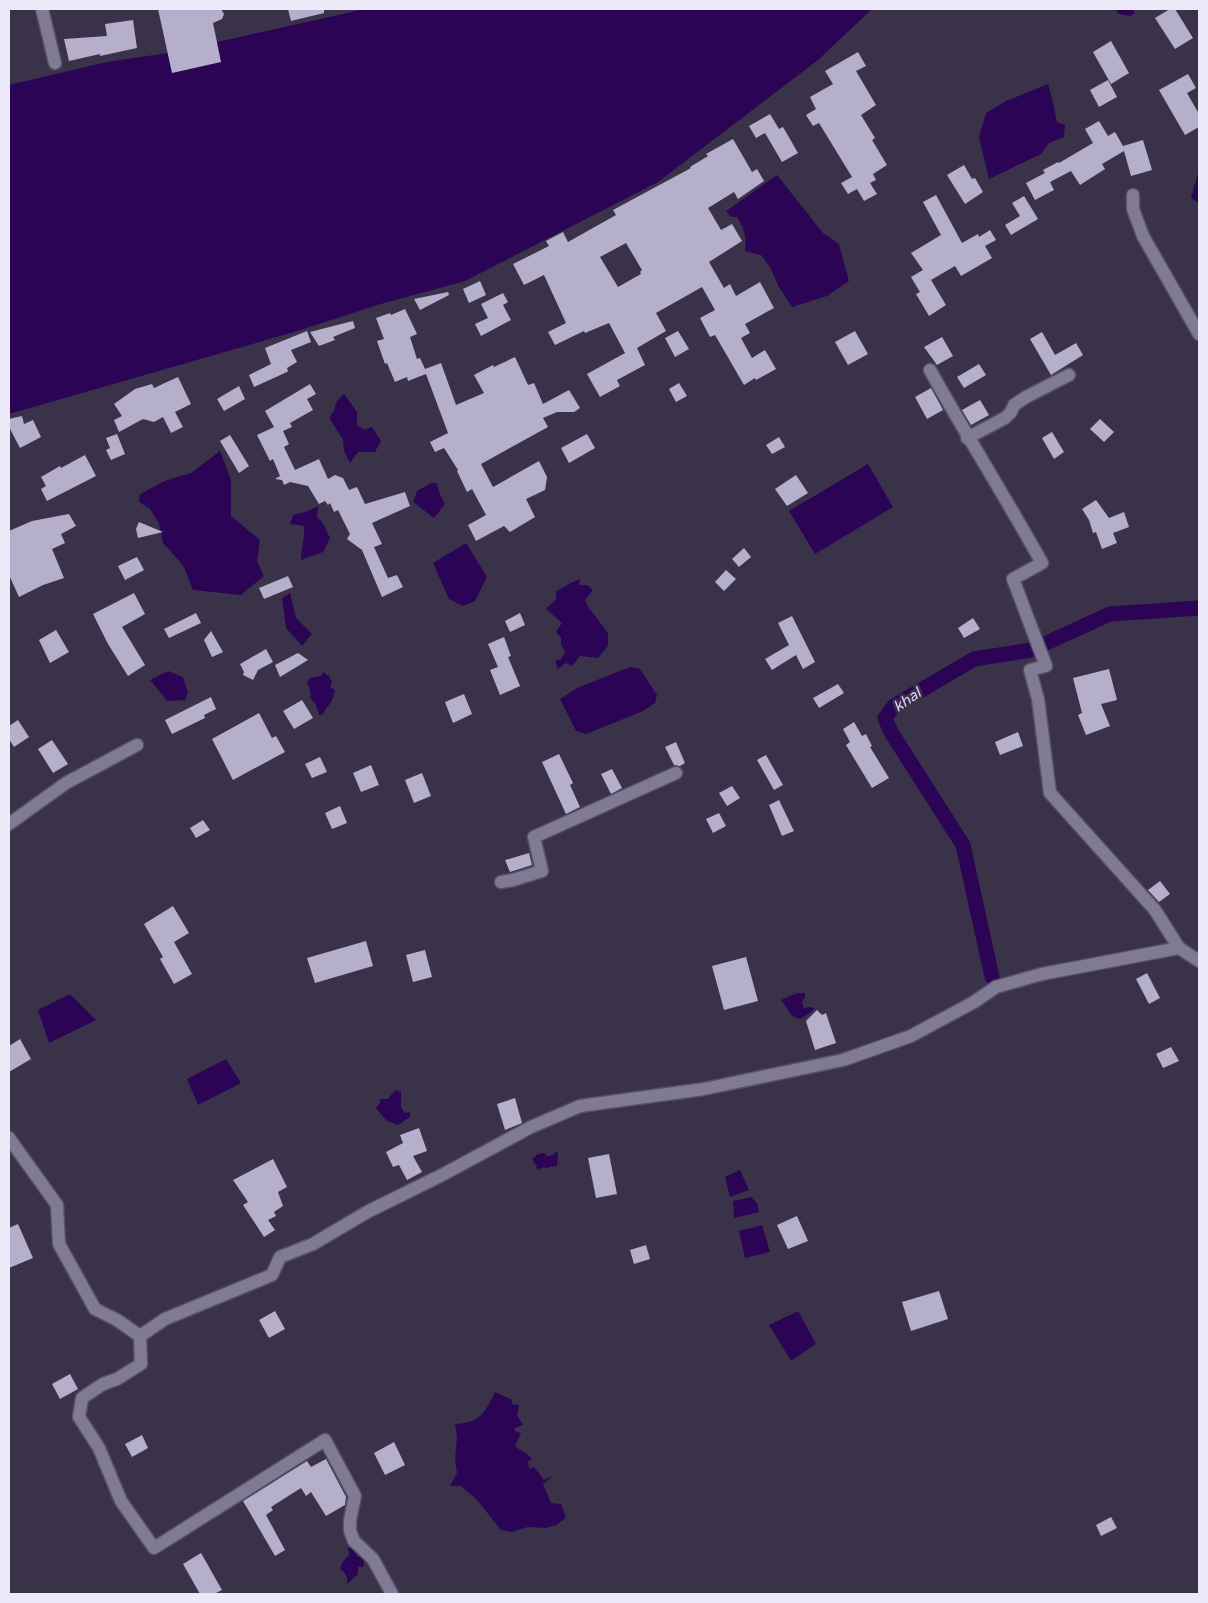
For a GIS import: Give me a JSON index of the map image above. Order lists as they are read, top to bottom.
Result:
{
  "water": ["khal"]
}
